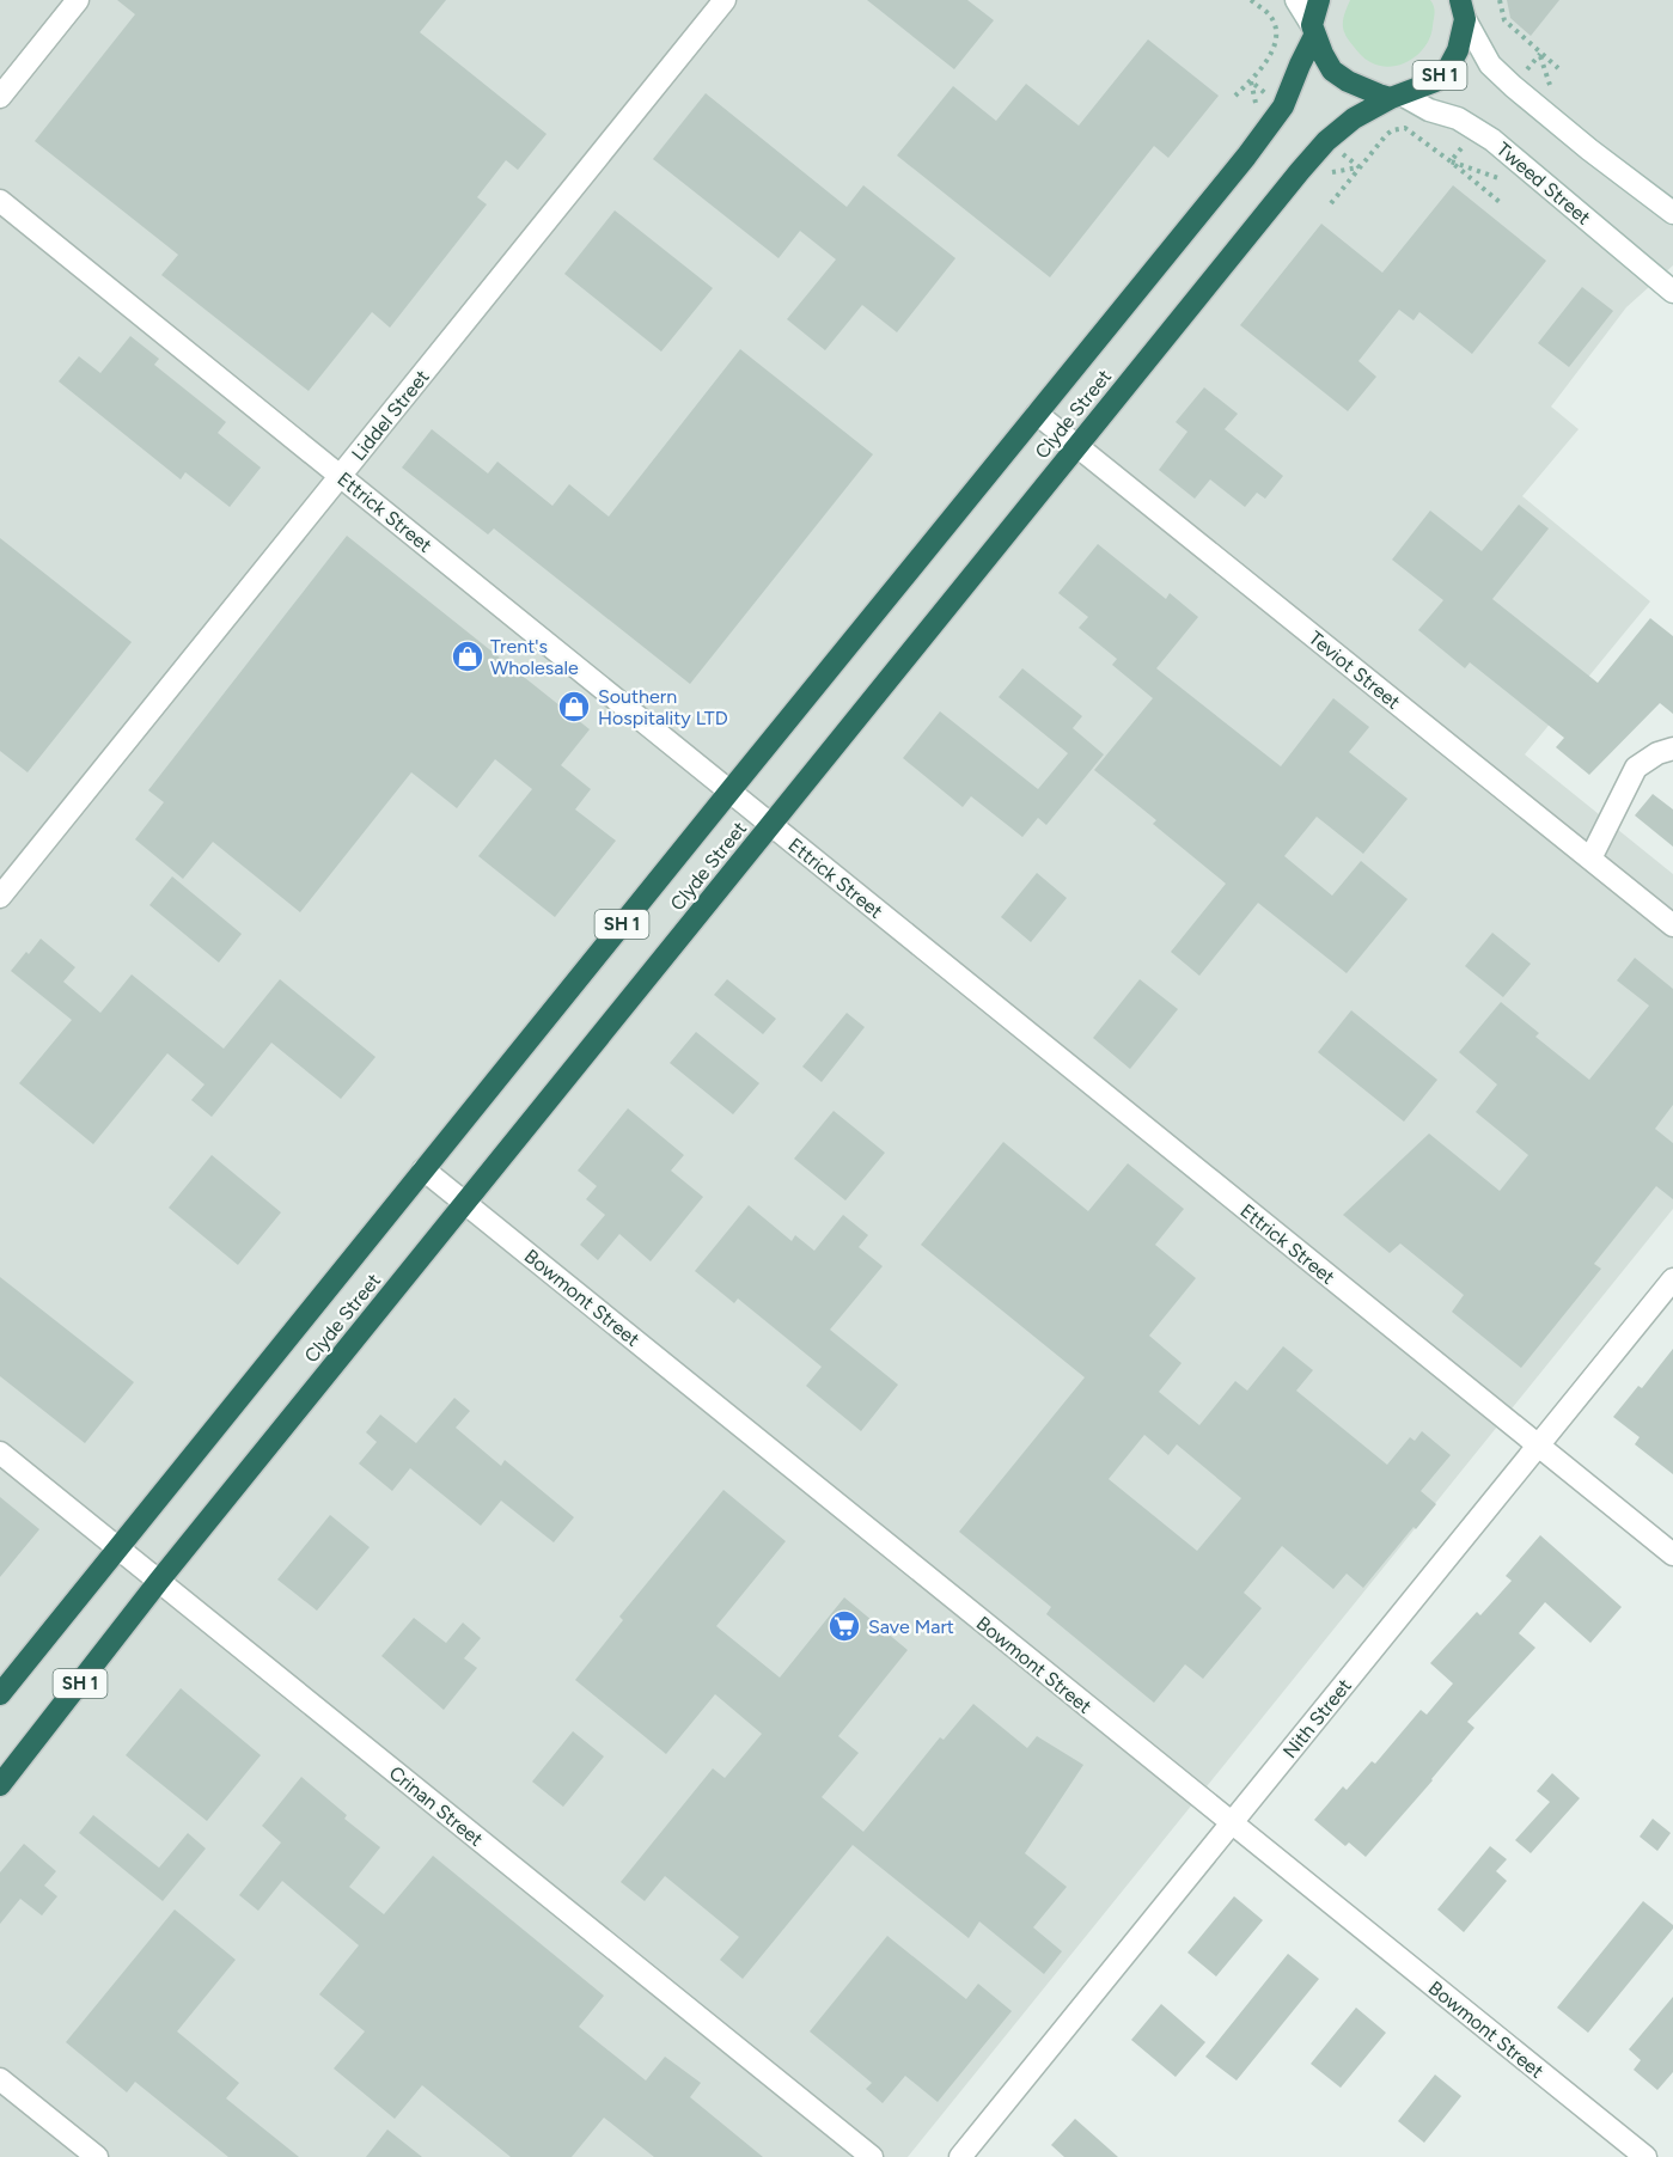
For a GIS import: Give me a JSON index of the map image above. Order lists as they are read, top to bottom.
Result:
{
  "streets": {
    "highway": ["SH 1", "Clyde Street"],
    "street": [
      "Tweed Street",
      "Liddel Street",
      "Ettrick Street",
      "Teviot Street",
      "Bowmont Street",
      "Nith Street",
      "Crinan Street"
    ]
  },
  "crossings": [
    ["SH 1", "Tweed Street"],
    ["SH 1", "Clyde Street"],
    ["Tweed Street", "Clyde Street"],
    ["Clyde Street", "Ettrick Street"],
    ["Clyde Street", "Teviot Street"],
    ["Clyde Street", "Bowmont Street"],
    ["Clyde Street", "Crinan Street"],
    ["Liddel Street", "Ettrick Street"],
    ["Ettrick Street", "Nith Street"],
    ["Bowmont Street", "Nith Street"]
  ],
  "places": {
    "shop": ["Trent's Wholesale", "Southern Hospitality LTD"],
    "supermarket": ["Save Mart"]
  }
}
